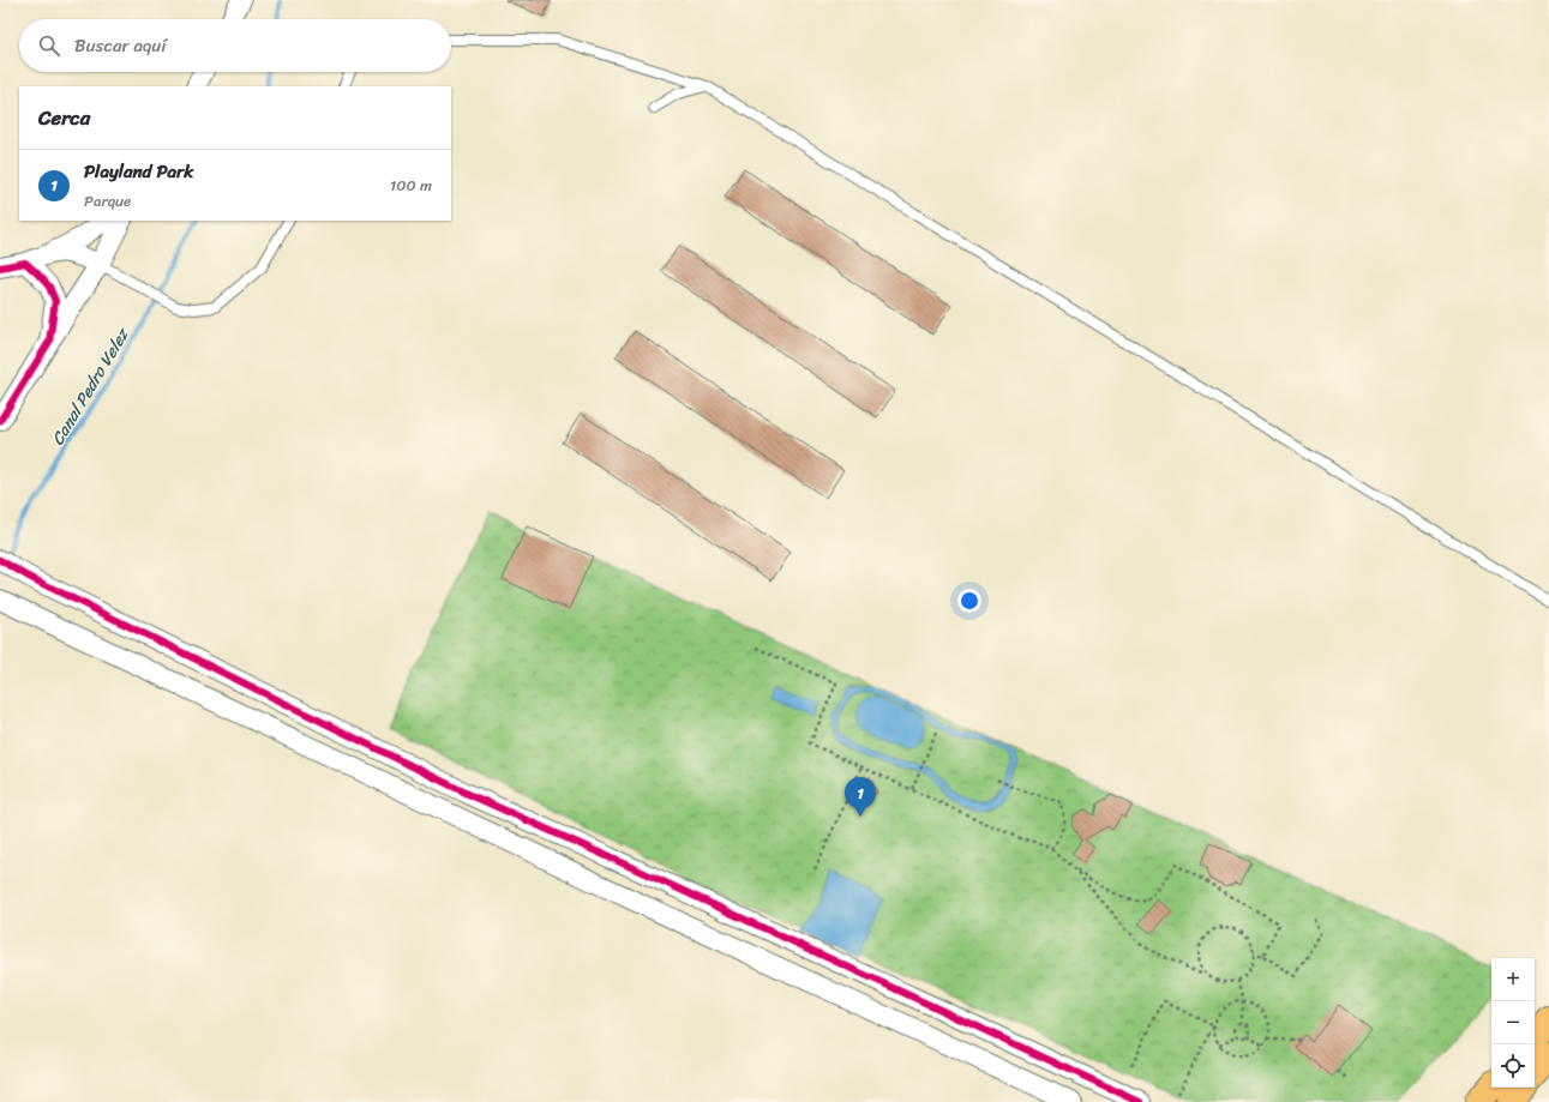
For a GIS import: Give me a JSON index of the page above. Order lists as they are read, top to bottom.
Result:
{
  "water": ["Canal Pedro Velez"],
  "page": {
    "search": "Buscar aquí",
    "heading": "Cerca",
    "list": [
      {
        "mark": "1",
        "name": "Playland Park",
        "note": "Parque",
        "value": "100 m"
      }
    ],
    "pins": "1",
    "map_buttons": ["+", "−"]
  }
}
